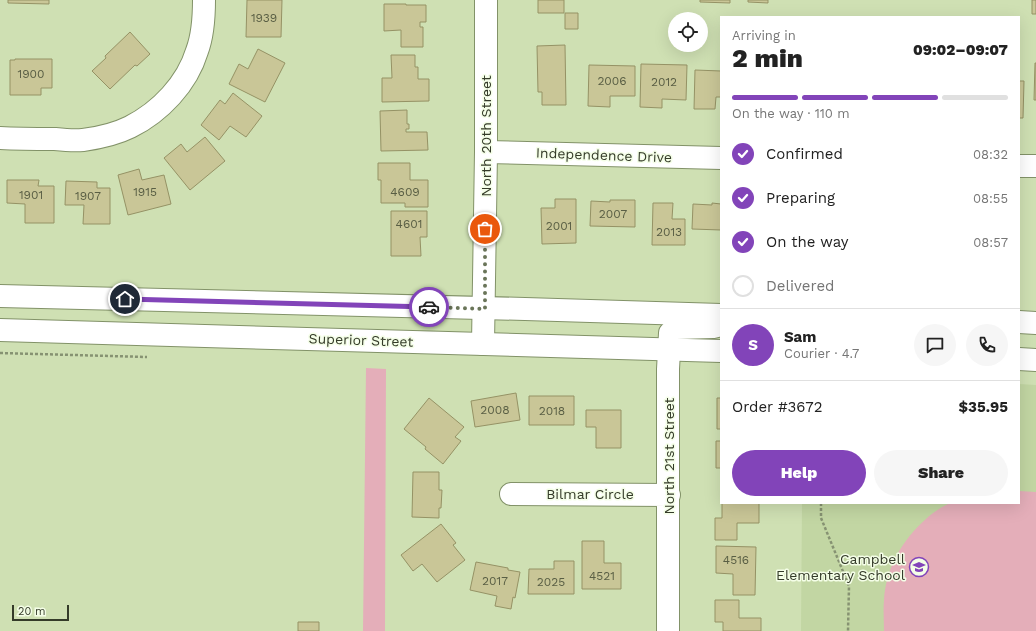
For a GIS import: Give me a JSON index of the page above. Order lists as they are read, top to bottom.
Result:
{
  "streets": {
    "main road": [
      "North 20th Street",
      "Independence Drive",
      "Superior Street",
      "North 21st Street",
      "Bilmar Circle"
    ]
  },
  "crossings": [
    ["North 20th Street", "Independence Drive"],
    ["North 20th Street", "Superior Street"],
    ["Superior Street", "North 21st Street"],
    ["North 21st Street", "Bilmar Circle"]
  ],
  "places": {
    "school or university": ["Campbell Elementary School"]
  },
  "house_numbers": [
    "1939",
    "1900",
    "2006",
    "2012",
    "1915",
    "4609",
    "1901",
    "1907",
    "2007",
    "4601",
    "2001",
    "2013",
    "2008",
    "2018",
    "4516",
    "4521",
    "2017",
    "2025"
  ],
  "scale_bar": "20 m",
  "page": {
    "heading": ["2 min", "Arriving in", "09:02–09:07"],
    "panel": [
      "Sam",
      "Courier · 4.7",
      "Order #3672",
      "$35.95"
    ],
    "bar": "On the way · 110 m",
    "list": [
      ["Confirmed", "08:32"],
      ["Preparing", "08:55"],
      ["On the way", "08:57"],
      "Delivered"
    ],
    "round": "S",
    "buttons": ["Help", "Share"],
    "scale": "20 m"
  }
}
